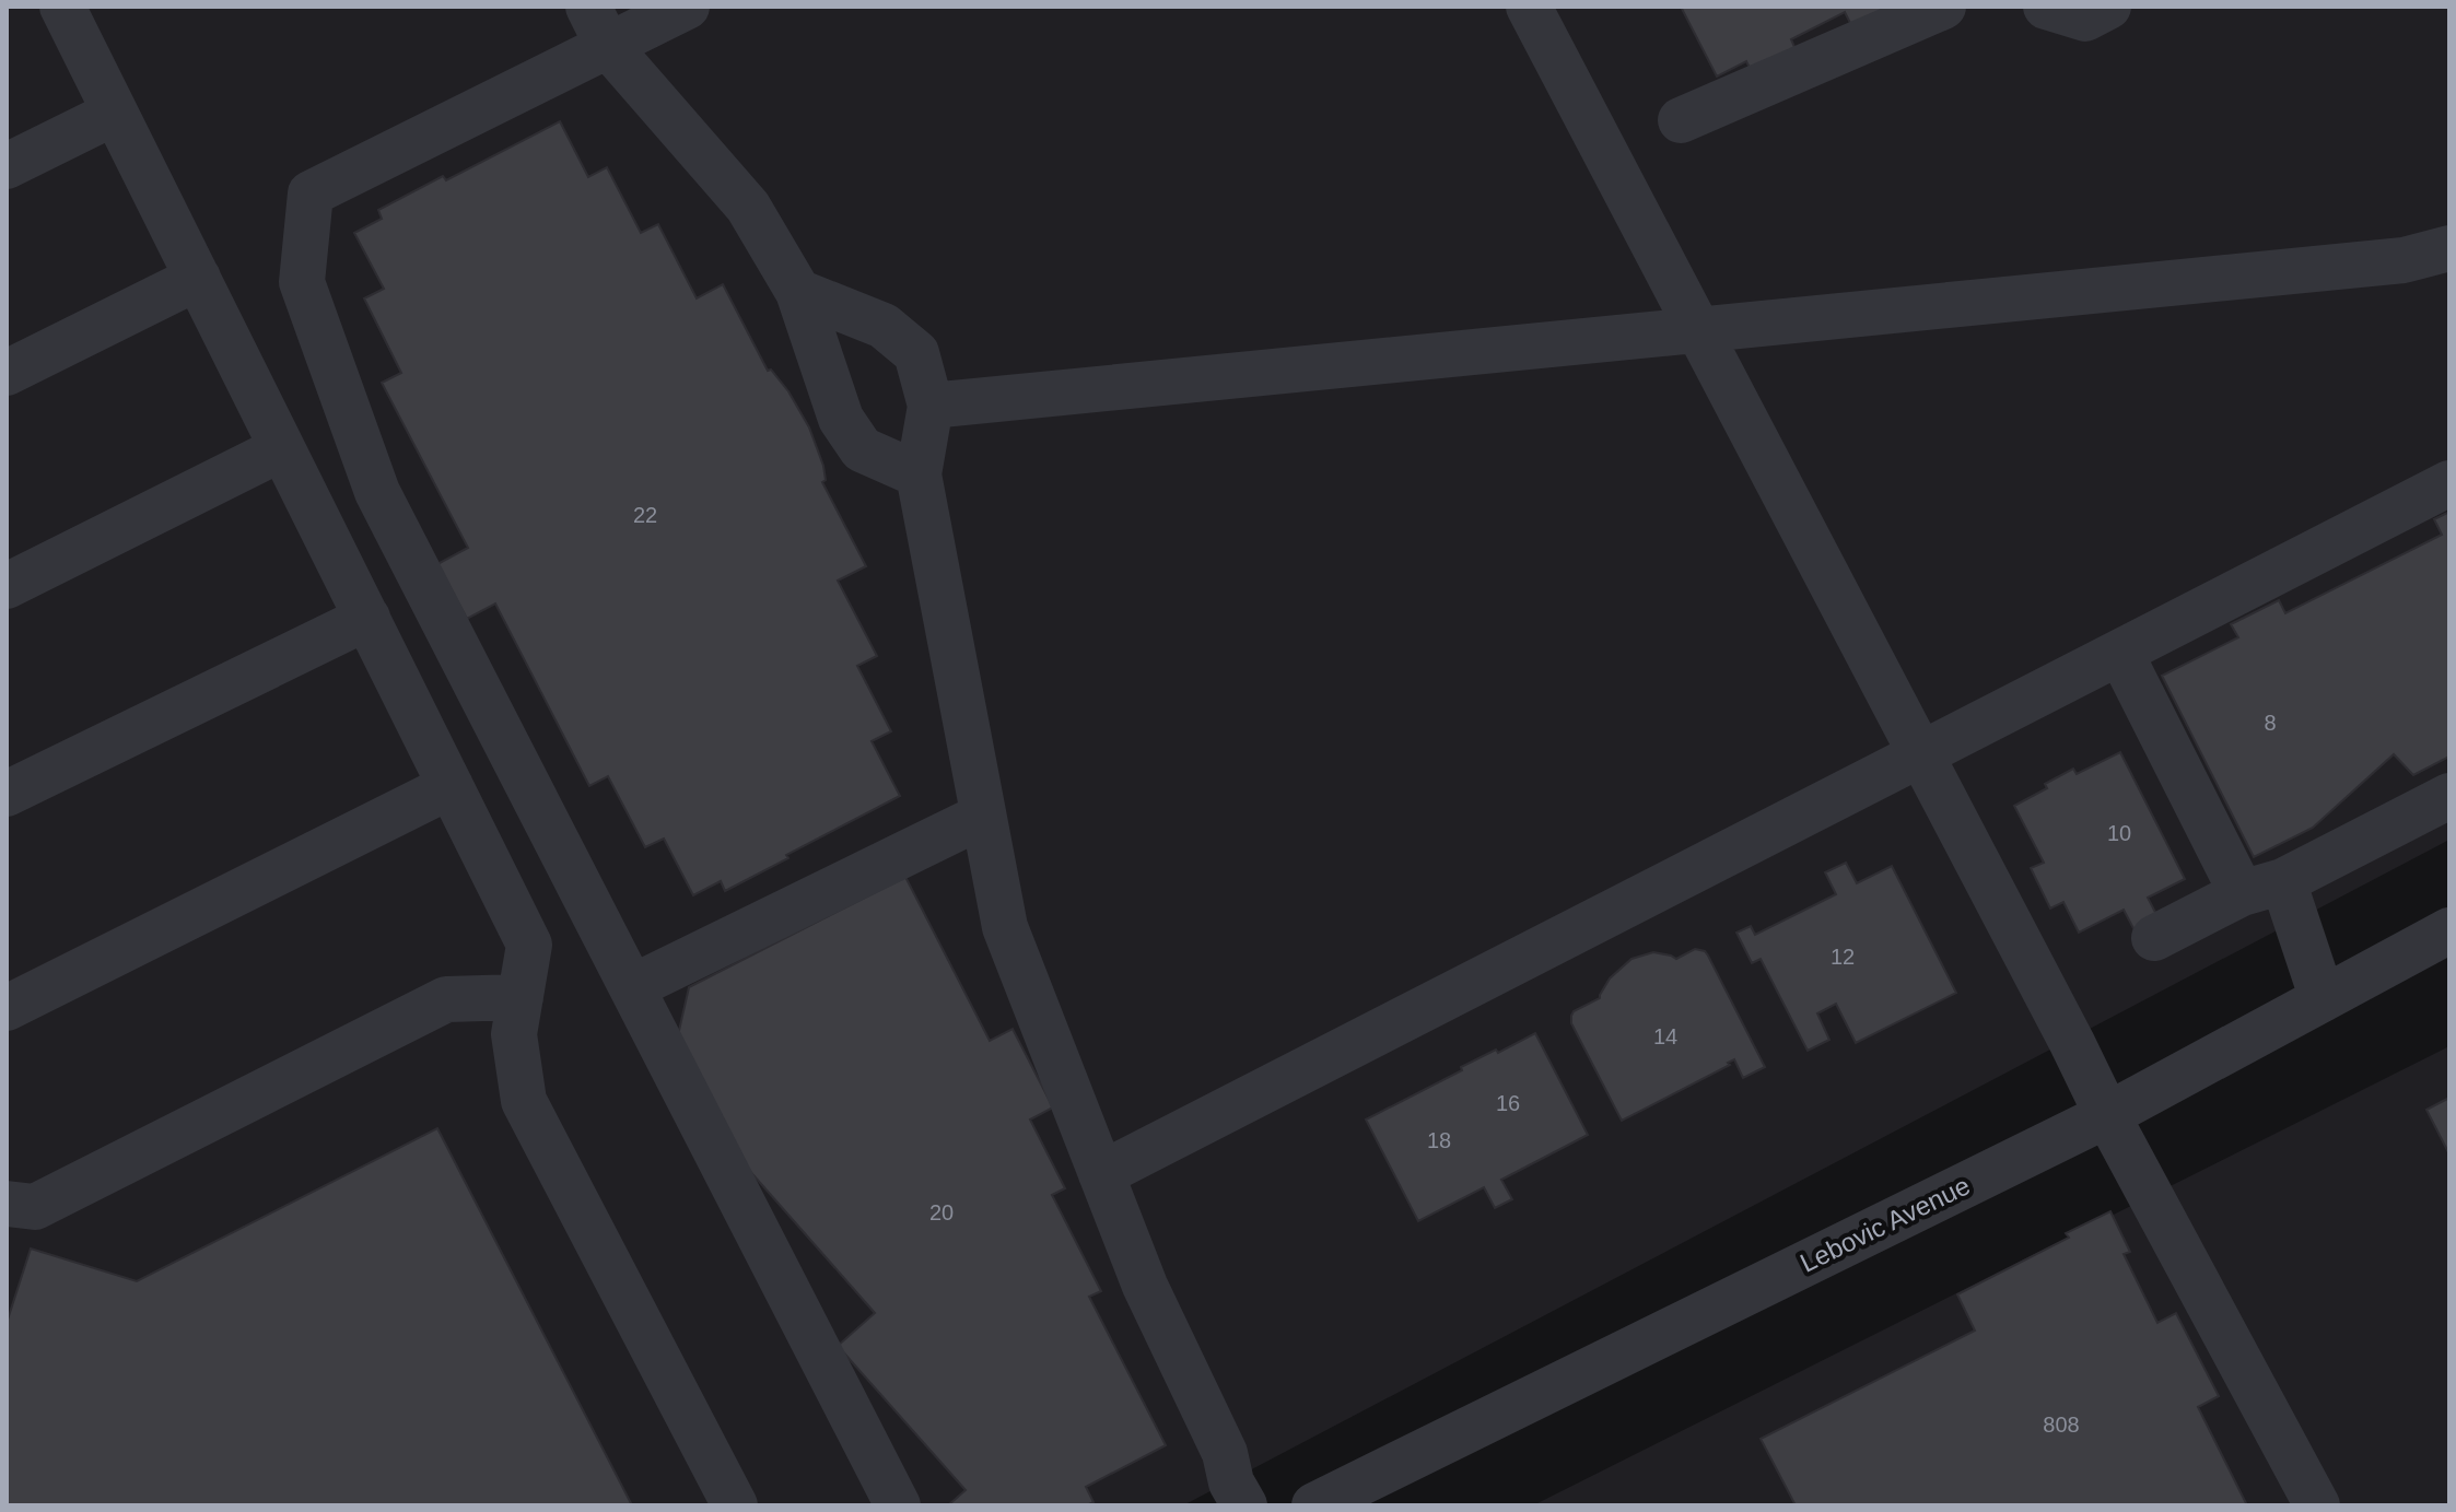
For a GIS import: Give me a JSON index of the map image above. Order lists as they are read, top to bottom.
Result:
{
  "streets": {
    "street": ["Lebovic Avenue"]
  },
  "house_numbers": [
    "22",
    "8",
    "10",
    "12",
    "14",
    "16",
    "18",
    "20",
    "808"
  ]
}
